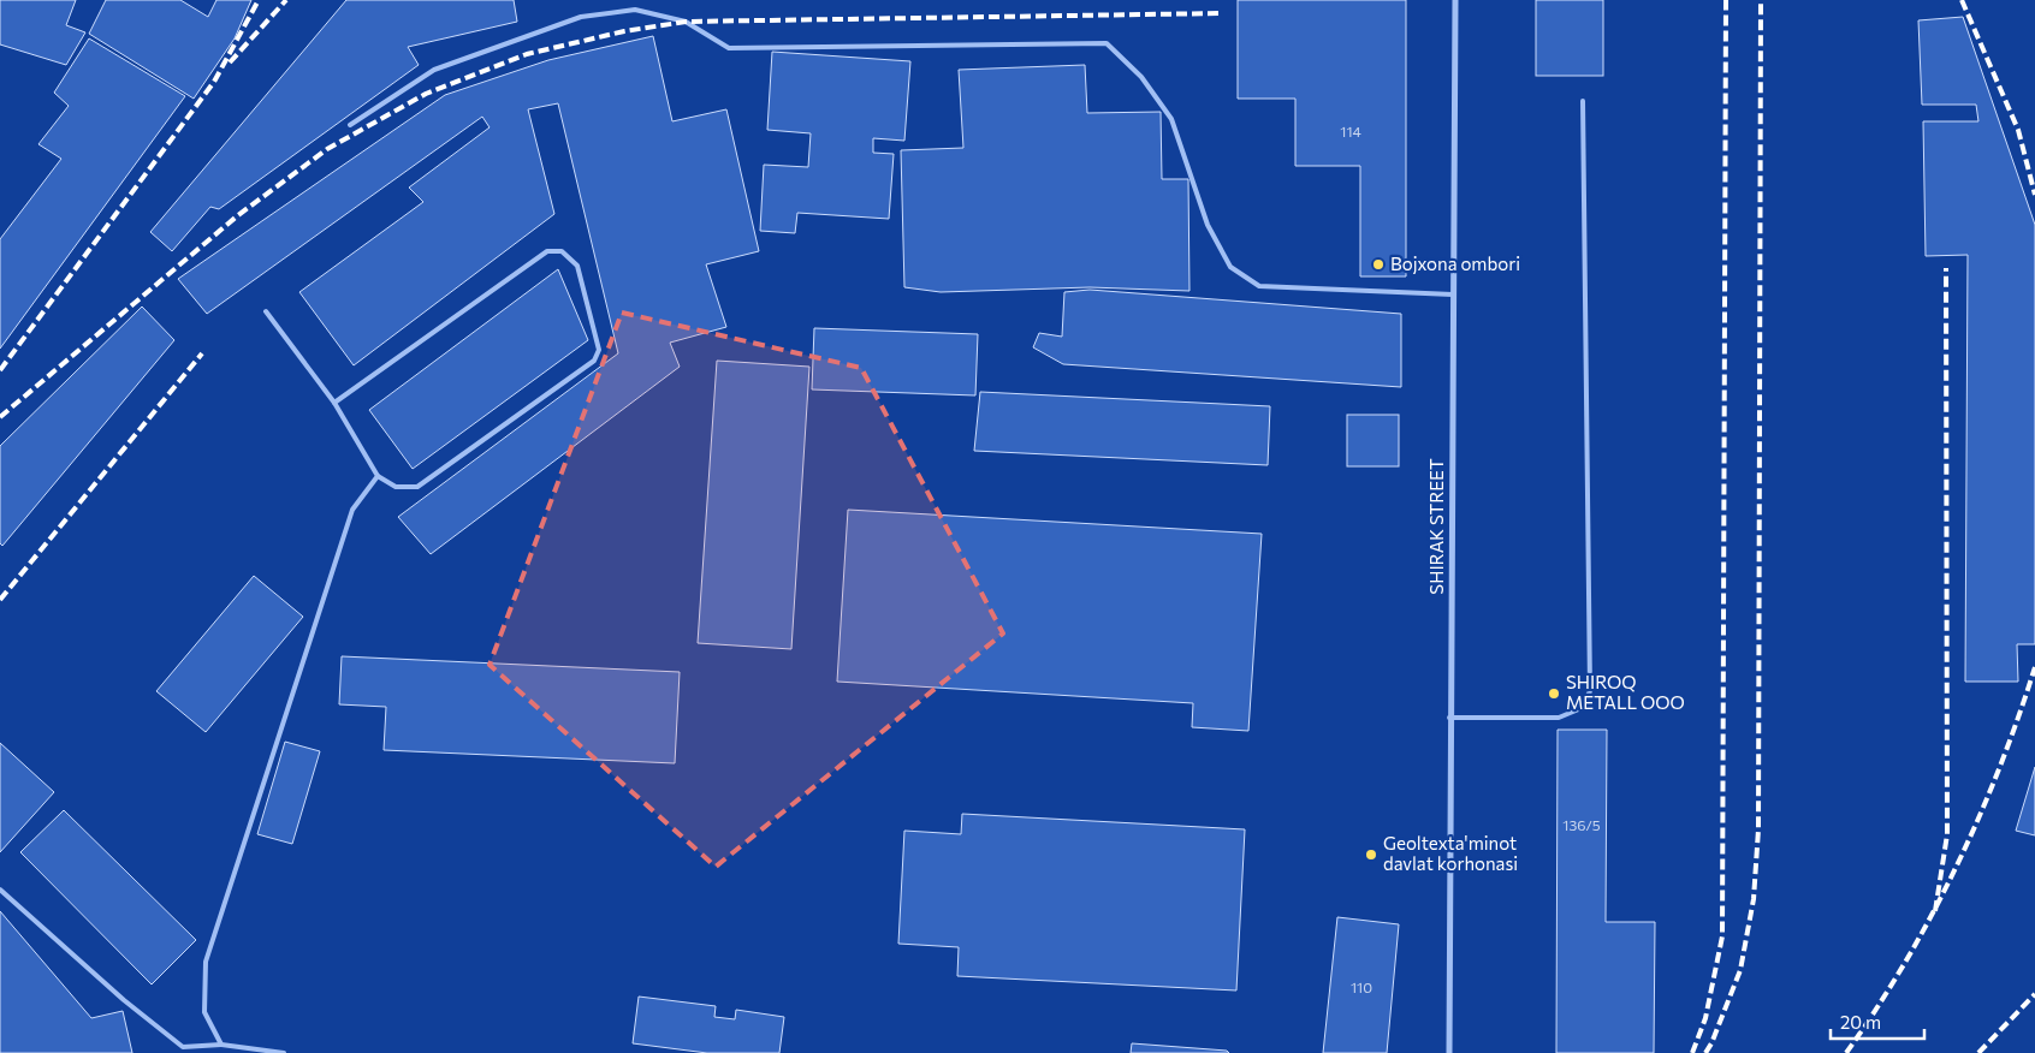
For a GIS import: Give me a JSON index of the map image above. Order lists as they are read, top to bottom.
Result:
{
  "streets": {
    "street": ["SHIRAK STREET"]
  },
  "places": ["Bojxona ombori", "SHIROQ METALL ООО", "Geoltexta'minot davlat korhonasi"],
  "house_numbers": ["114", "136/5", "110"],
  "scale_bar": "20 m"
}
